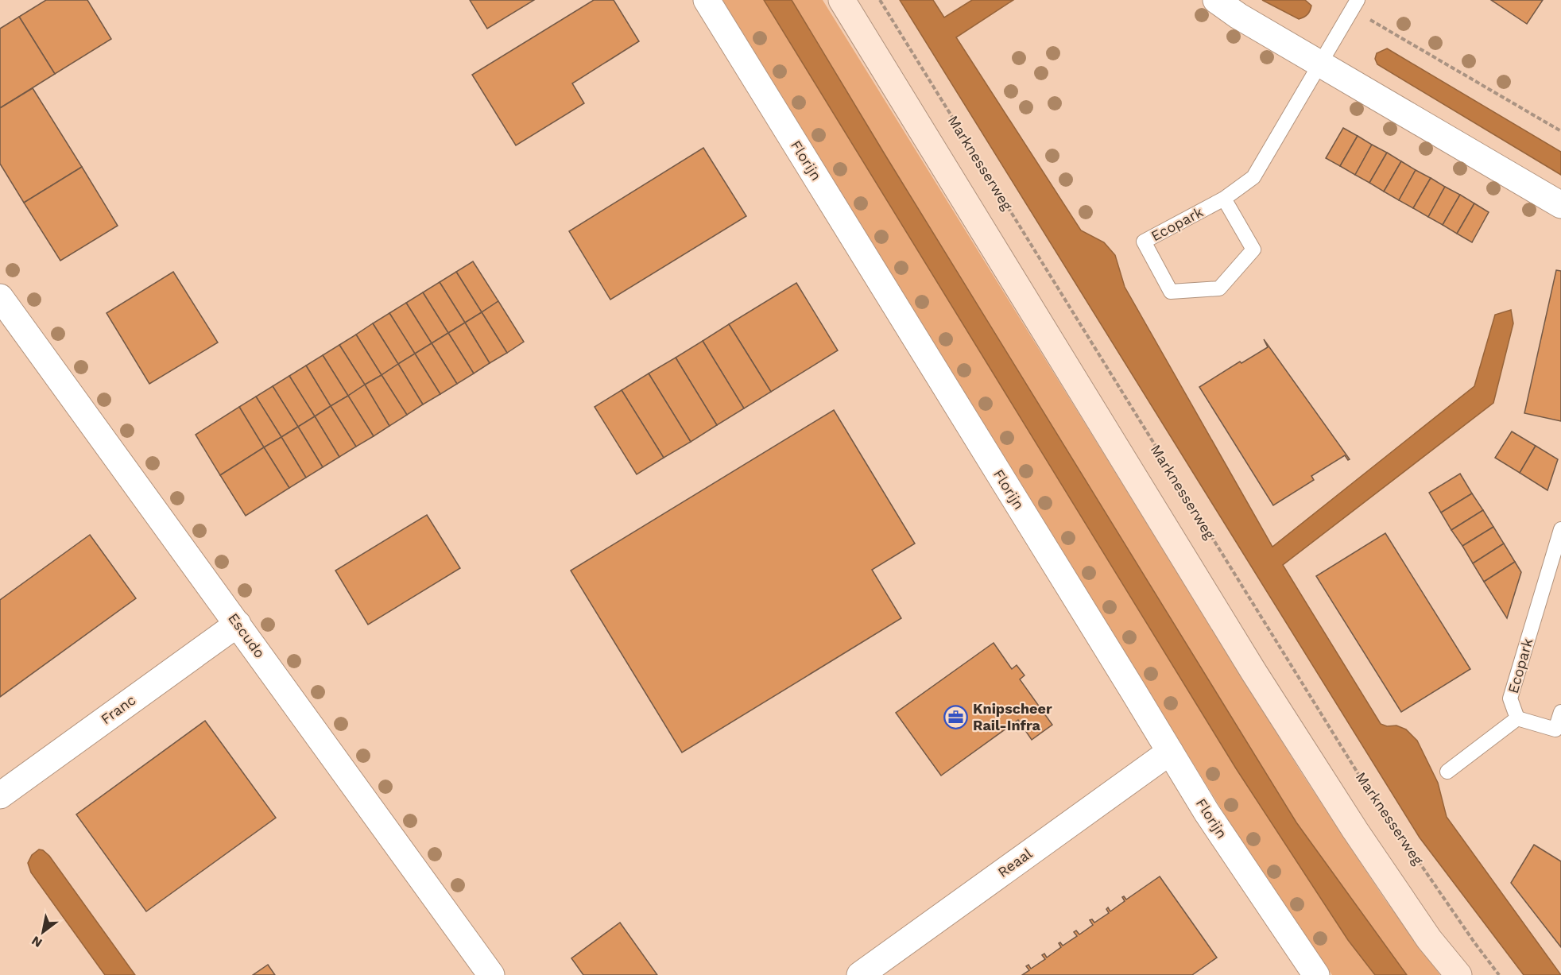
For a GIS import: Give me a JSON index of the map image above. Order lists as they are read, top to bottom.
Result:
{
  "streets": {
    "street": [
      "Florijn",
      "Escudo",
      "Franc",
      "Reaal"
    ],
    "lane": ["Ecopark"],
    "path": ["Marknesserweg"]
  },
  "crossings": [
    ["Florijn", "Reaal"],
    ["Escudo", "Franc"]
  ],
  "places": {
    "office": ["Knipscheer Rail-Infra"]
  },
  "north": "bottom left"
}
